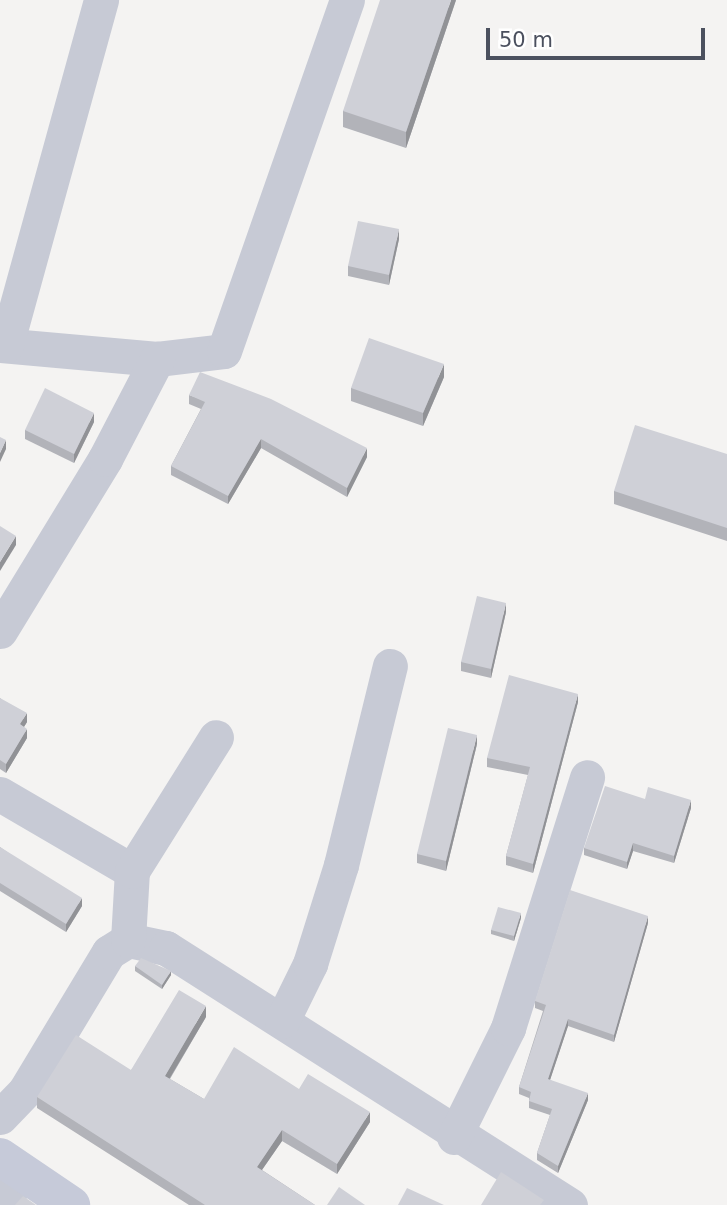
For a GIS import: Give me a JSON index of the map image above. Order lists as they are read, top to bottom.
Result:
{
  "scale_bar": "50 m"
}
